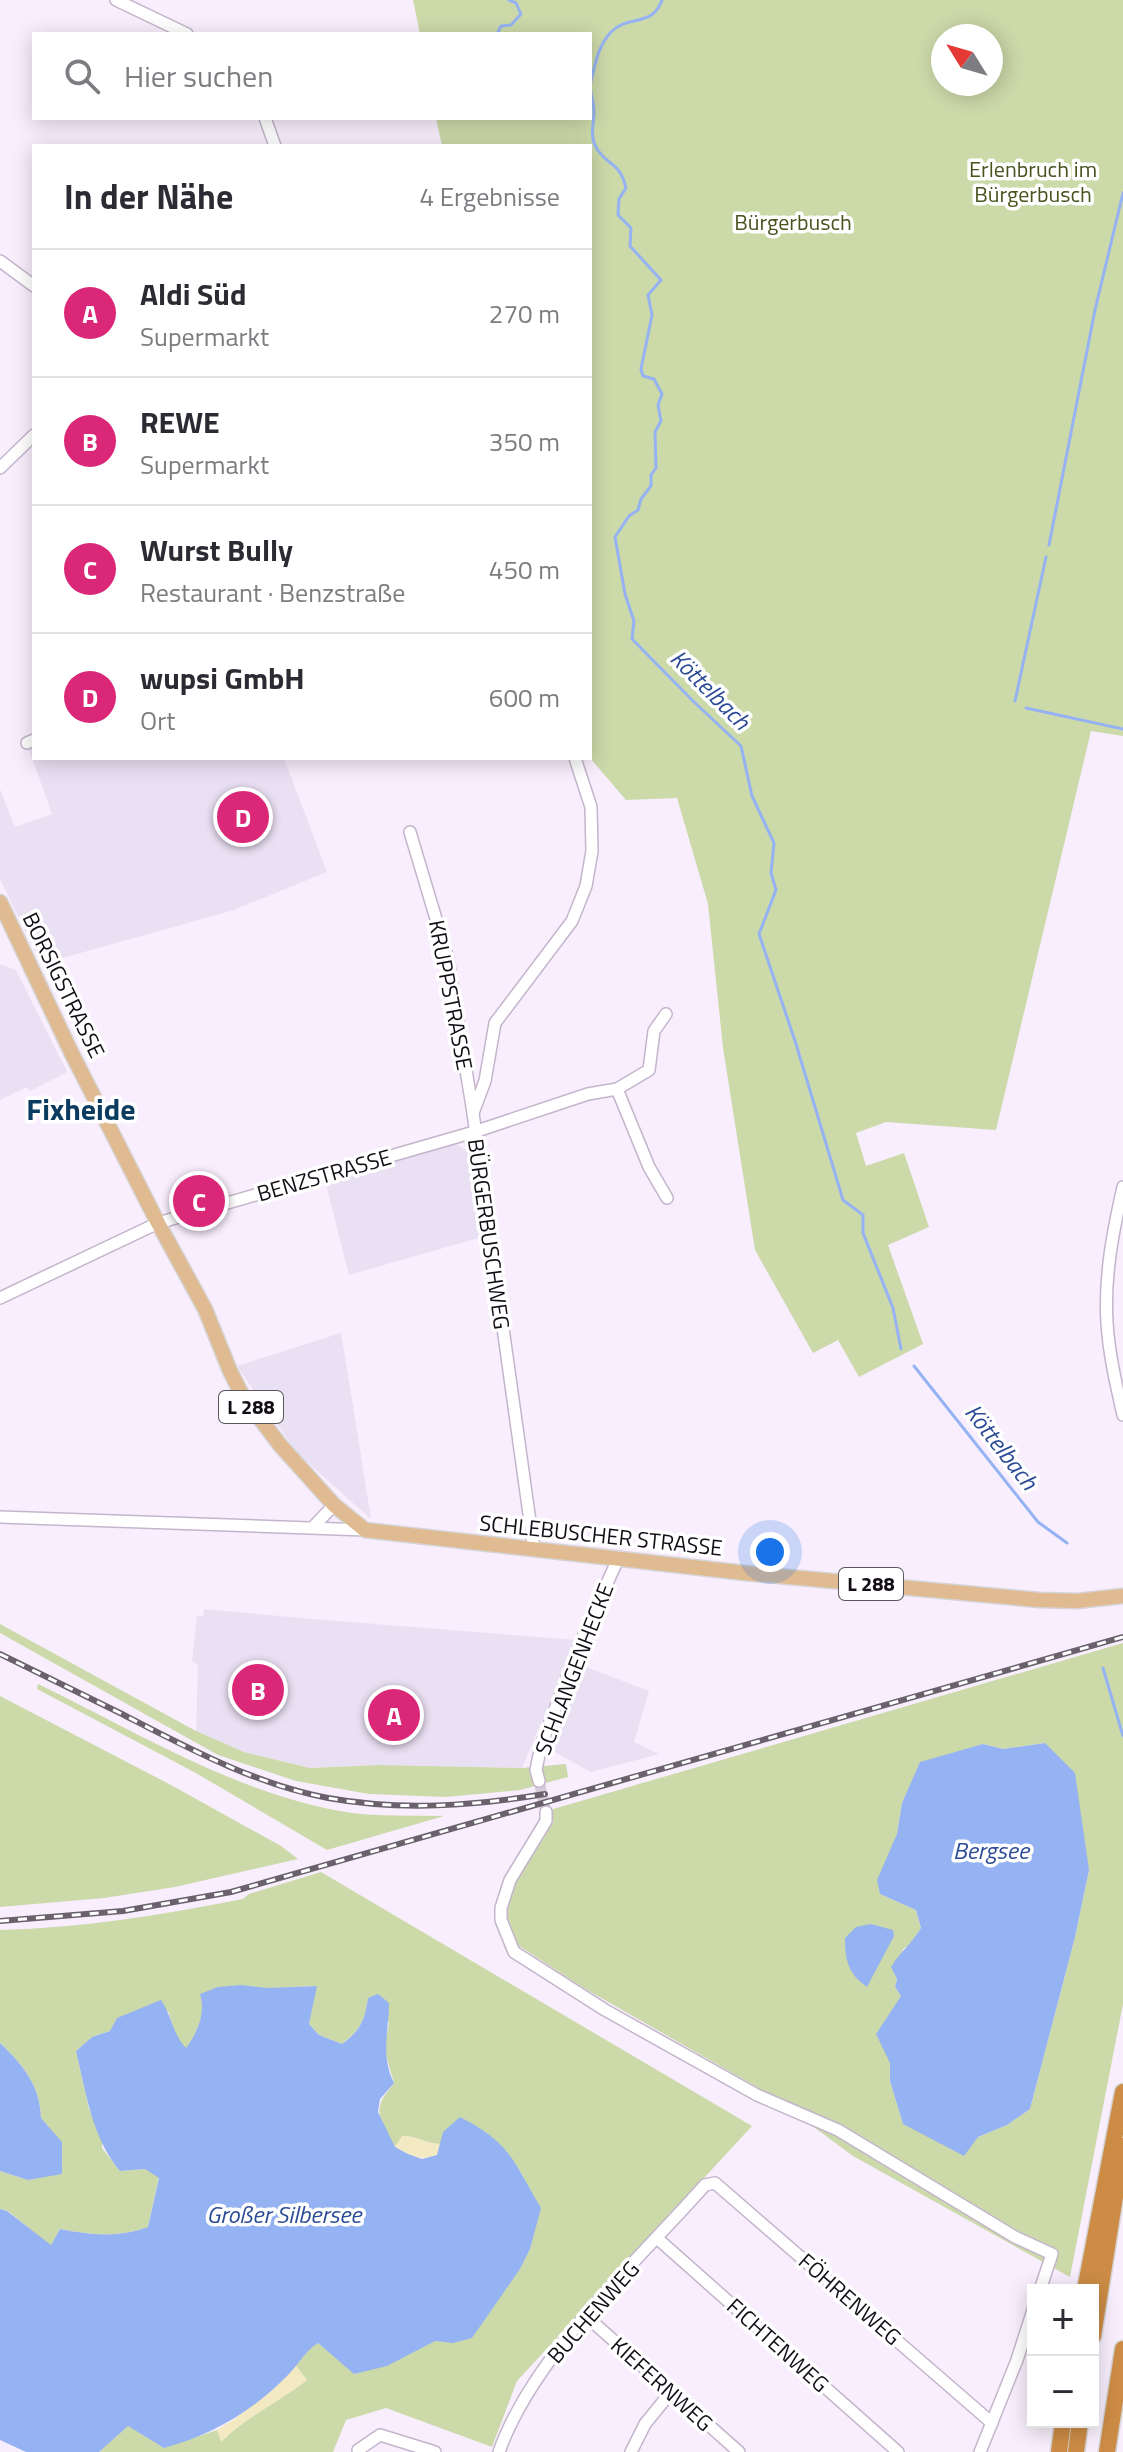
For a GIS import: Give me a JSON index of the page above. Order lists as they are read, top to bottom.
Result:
{
  "streets": {
    "main road": ["BORSIGSTRASSE", "L 288", "SCHLEBUSCHER STRASSE"],
    "street": [
      "KRUPPSTRASSE",
      "BENZSTRASSE",
      "BÜRGERBUSCHWEG",
      "SCHLANGENHECKE",
      "FÖHRENWEG",
      "BUCHENWEG",
      "FICHTENWEG",
      "KIEFERNWEG"
    ]
  },
  "crossings": [
    ["BORSIGSTRASSE", "BENZSTRASSE"],
    ["BORSIGSTRASSE", "SCHLEBUSCHER STRASSE"],
    ["KRUPPSTRASSE", "BÜRGERBUSCHWEG"],
    ["BENZSTRASSE", "BÜRGERBUSCHWEG"],
    ["BÜRGERBUSCHWEG", "SCHLEBUSCHER STRASSE"],
    ["SCHLEBUSCHER STRASSE", "SCHLANGENHECKE"],
    ["FÖHRENWEG", "BUCHENWEG"],
    ["BUCHENWEG", "FICHTENWEG"],
    ["BUCHENWEG", "KIEFERNWEG"]
  ],
  "districts": ["Fixheide"],
  "water": ["Köttelbach", "Bergsee", "Großer Silbersee"],
  "parks": ["Erlenbruch im Bürgerbusch", "Bürgerbusch"],
  "north": "top left",
  "page": {
    "search": "Hier suchen",
    "heading": ["In der Nähe", "4 Ergebnisse"],
    "list": [
      {
        "mark": "A",
        "name": "Aldi Süd",
        "note": "Supermarkt",
        "value": "270 m"
      },
      {
        "mark": "B",
        "name": "REWE",
        "note": "Supermarkt",
        "value": "350 m"
      },
      {
        "mark": "C",
        "name": "Wurst Bully",
        "note": "Restaurant · Benzstraße",
        "value": "450 m"
      },
      {
        "mark": "D",
        "name": "wupsi GmbH",
        "note": "Ort",
        "value": "600 m"
      }
    ],
    "pins": [
      "D",
      "C",
      "B",
      "A"
    ],
    "map_buttons": ["+", "−"]
  }
}
